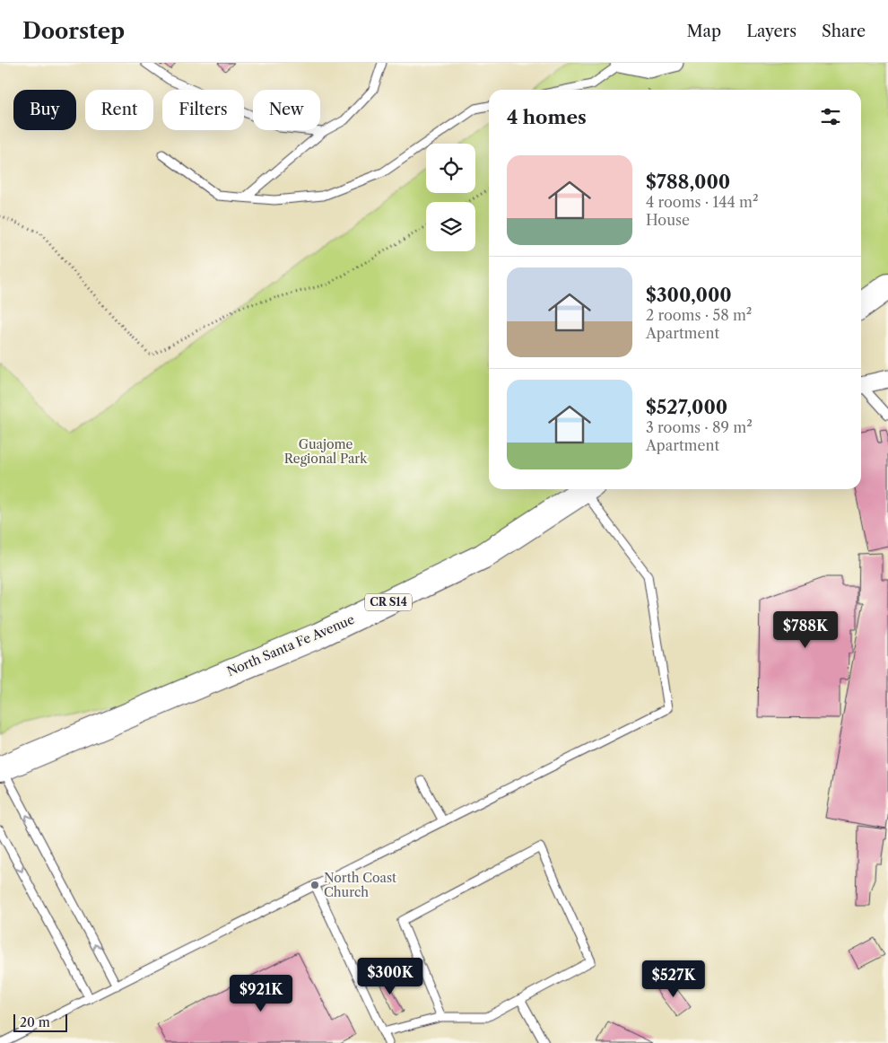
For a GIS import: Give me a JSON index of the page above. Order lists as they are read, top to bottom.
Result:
{
  "streets": {
    "main road": ["CR S14", "North Santa Fe Avenue"]
  },
  "parks": ["Guajome Regional Park"],
  "places": ["North Coast Church"],
  "scale_bar": "20 m",
  "page": {
    "header": "Doorstep",
    "nav": ["Map", "Layers", "Share"],
    "chip": [
      "Buy",
      "Rent",
      "Filters",
      "New"
    ],
    "heading": "4 homes",
    "list": [
      {
        "name": "$788,000",
        "note": "4 rooms · 144 m² · House"
      },
      {
        "name": "$300,000",
        "note": "2 rooms · 58 m² · Apartment"
      },
      {
        "name": "$527,000",
        "note": "3 rooms · 89 m² · Apartment"
      }
    ],
    "price": [
      "$788K",
      "$300K",
      "$527K",
      "$921K"
    ],
    "scale": "20 m"
  }
}
